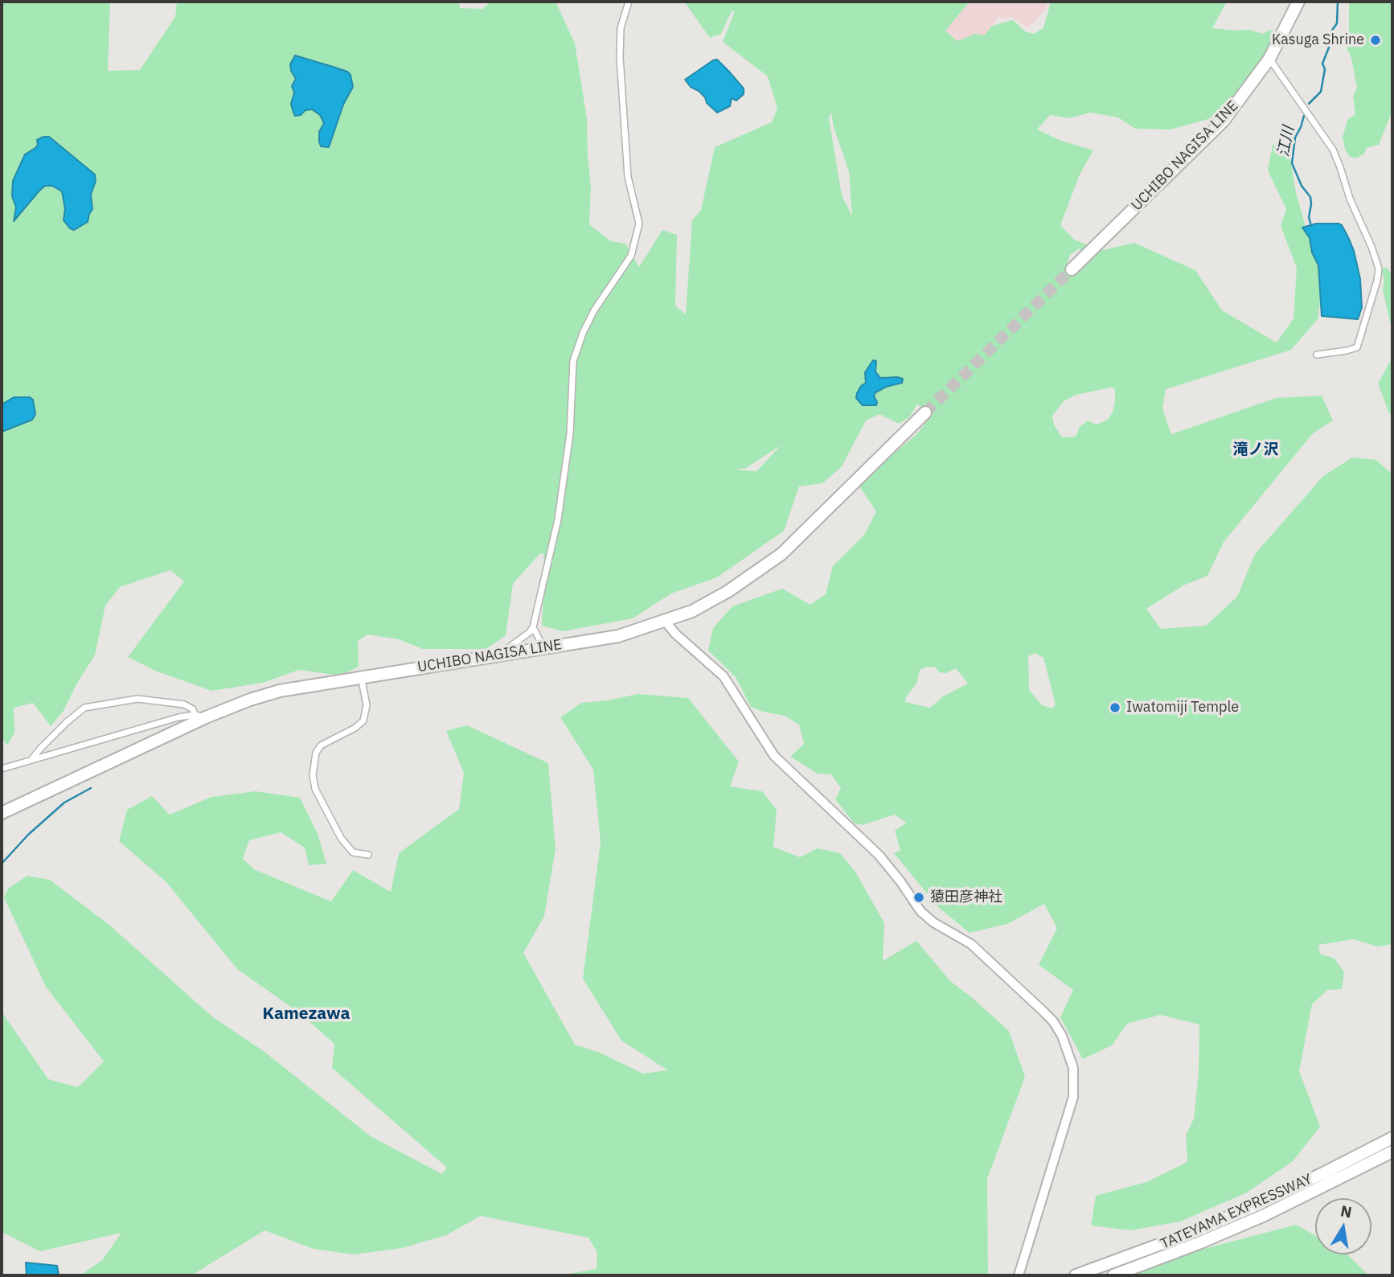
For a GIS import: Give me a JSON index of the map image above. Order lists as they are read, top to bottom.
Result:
{
  "streets": {
    "highway": ["UCHIBO NAGISA LINE", "TATEYAMA EXPRESSWAY"]
  },
  "districts": ["滝ノ沢", "Kamezawa"],
  "water": ["江川"],
  "places": ["Kasuga Shrine", "Iwatomiji Temple", "猿田彦神社"],
  "north": "top"
}
